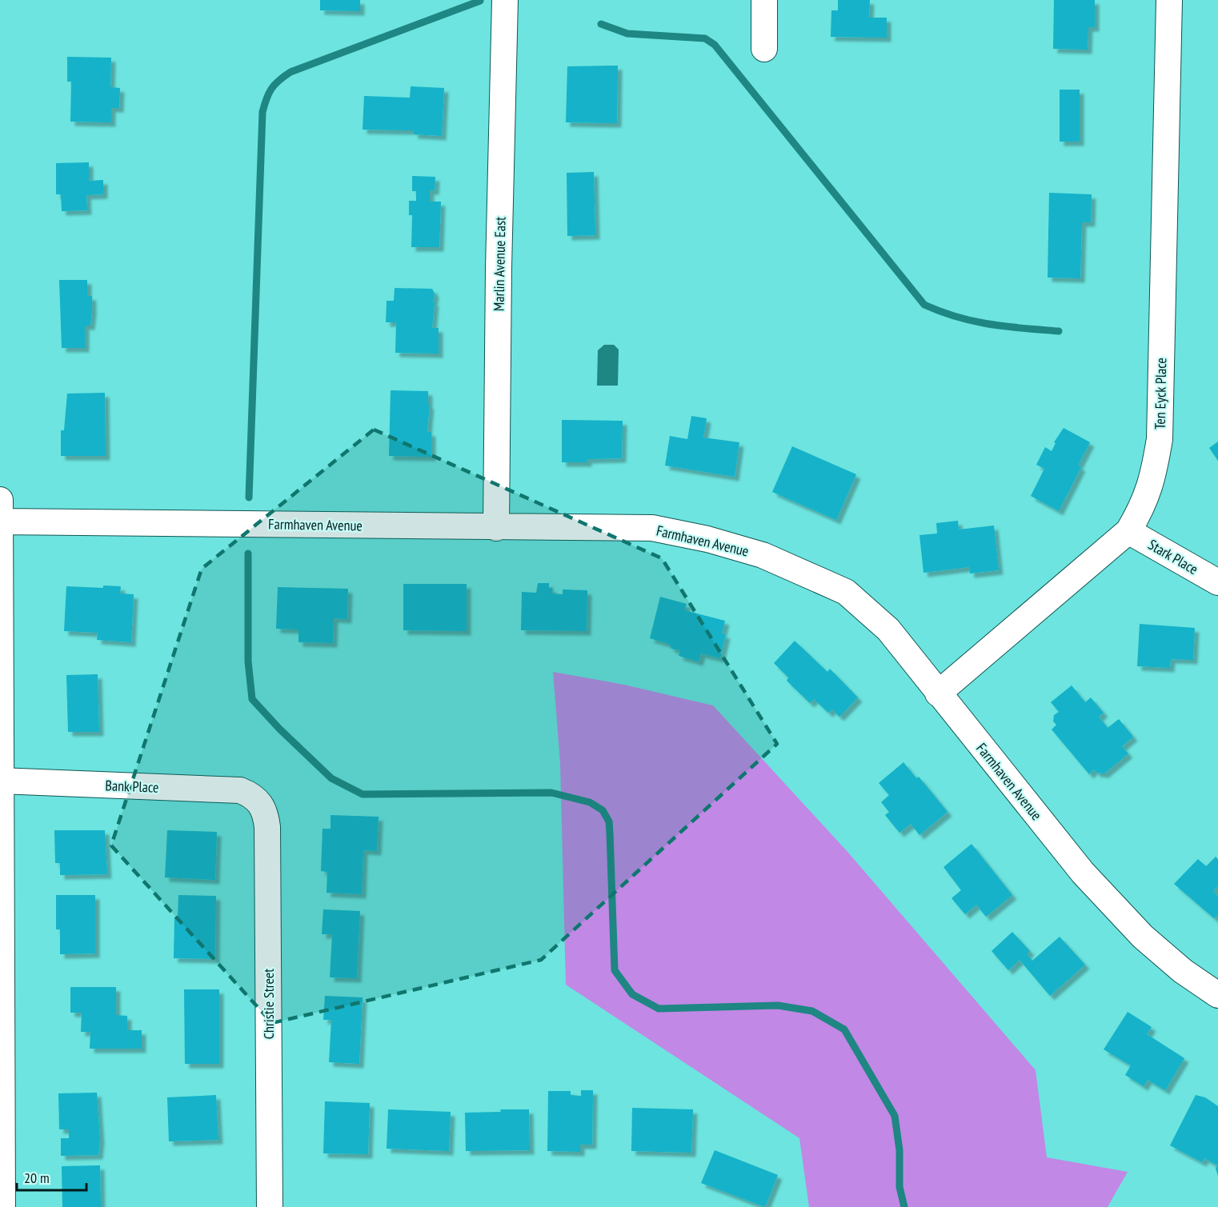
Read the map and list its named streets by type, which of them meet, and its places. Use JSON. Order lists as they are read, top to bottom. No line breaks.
{"streets":{"street":["Marlin Avenue East","Ten Eyck Place","Farmhaven Avenue","Stark Place","Bank Place","Christie Street"]},"crossings":[["Marlin Avenue East","Farmhaven Avenue"],["Ten Eyck Place","Farmhaven Avenue"],["Ten Eyck Place","Stark Place"],["Bank Place","Christie Street"]],"scale_bar":"20 m"}
